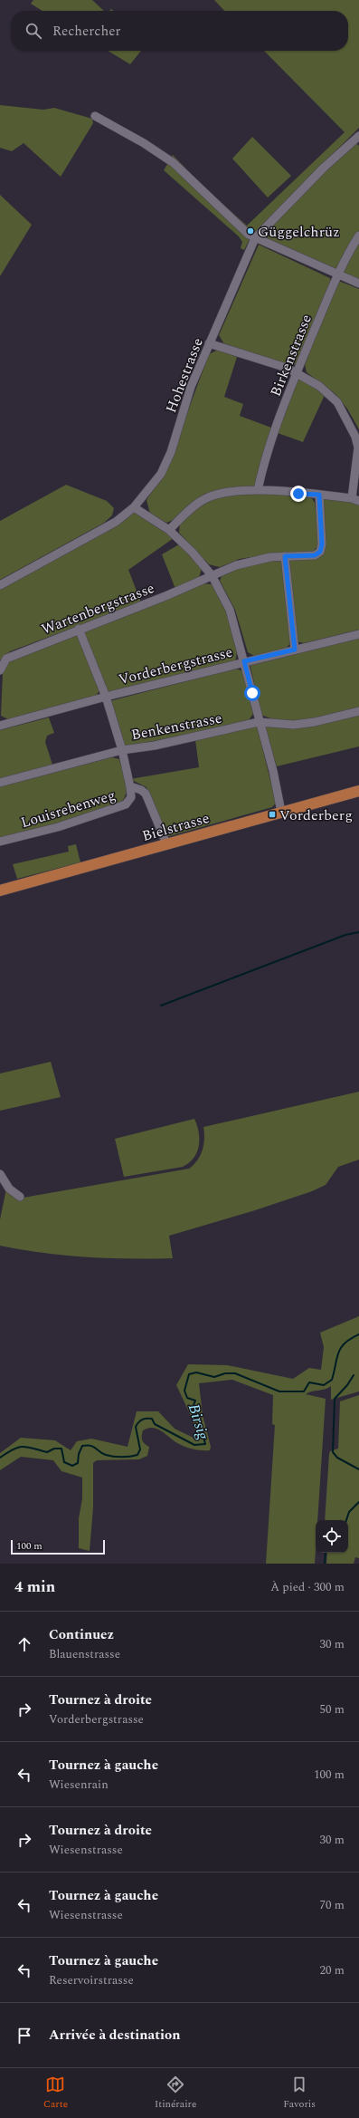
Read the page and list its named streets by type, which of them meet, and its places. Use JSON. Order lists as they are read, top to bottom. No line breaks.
{"streets":{"main road":["Bielstrasse"],"street":["Birkenstrasse","Hohestrasse","Wartenbergstrasse","Vorderbergstrasse","Benkenstrasse","Louisrebenweg"]},"crossings":[["Wartenbergstrasse","Louisrebenweg"],["Vorderbergstrasse","Louisrebenweg"],["Benkenstrasse","Louisrebenweg"],["Louisrebenweg","Bielstrasse"]],"water":["Birsig"],"places":{"other":["Güggelchrüz"],"transit":["Vorderberg"]},"scale_bar":"100 m","page":{"search":"Rechercher","scale":"100 m","heading":["4 min","À pied · 300 m"],"list":[["Continuez","Blauenstrasse","30 m"],["Tournez à droite","Vorderbergstrasse","50 m"],["Tournez à gauche","Wiesenrain","100 m"],["Tournez à droite","Wiesenstrasse","30 m"],["Tournez à gauche","Wiesenstrasse","70 m"],["Tournez à gauche","Reservoirstrasse","20 m"],"Arrivée à destination"],"nav":["Carte","Itinéraire","Favoris"]}}
